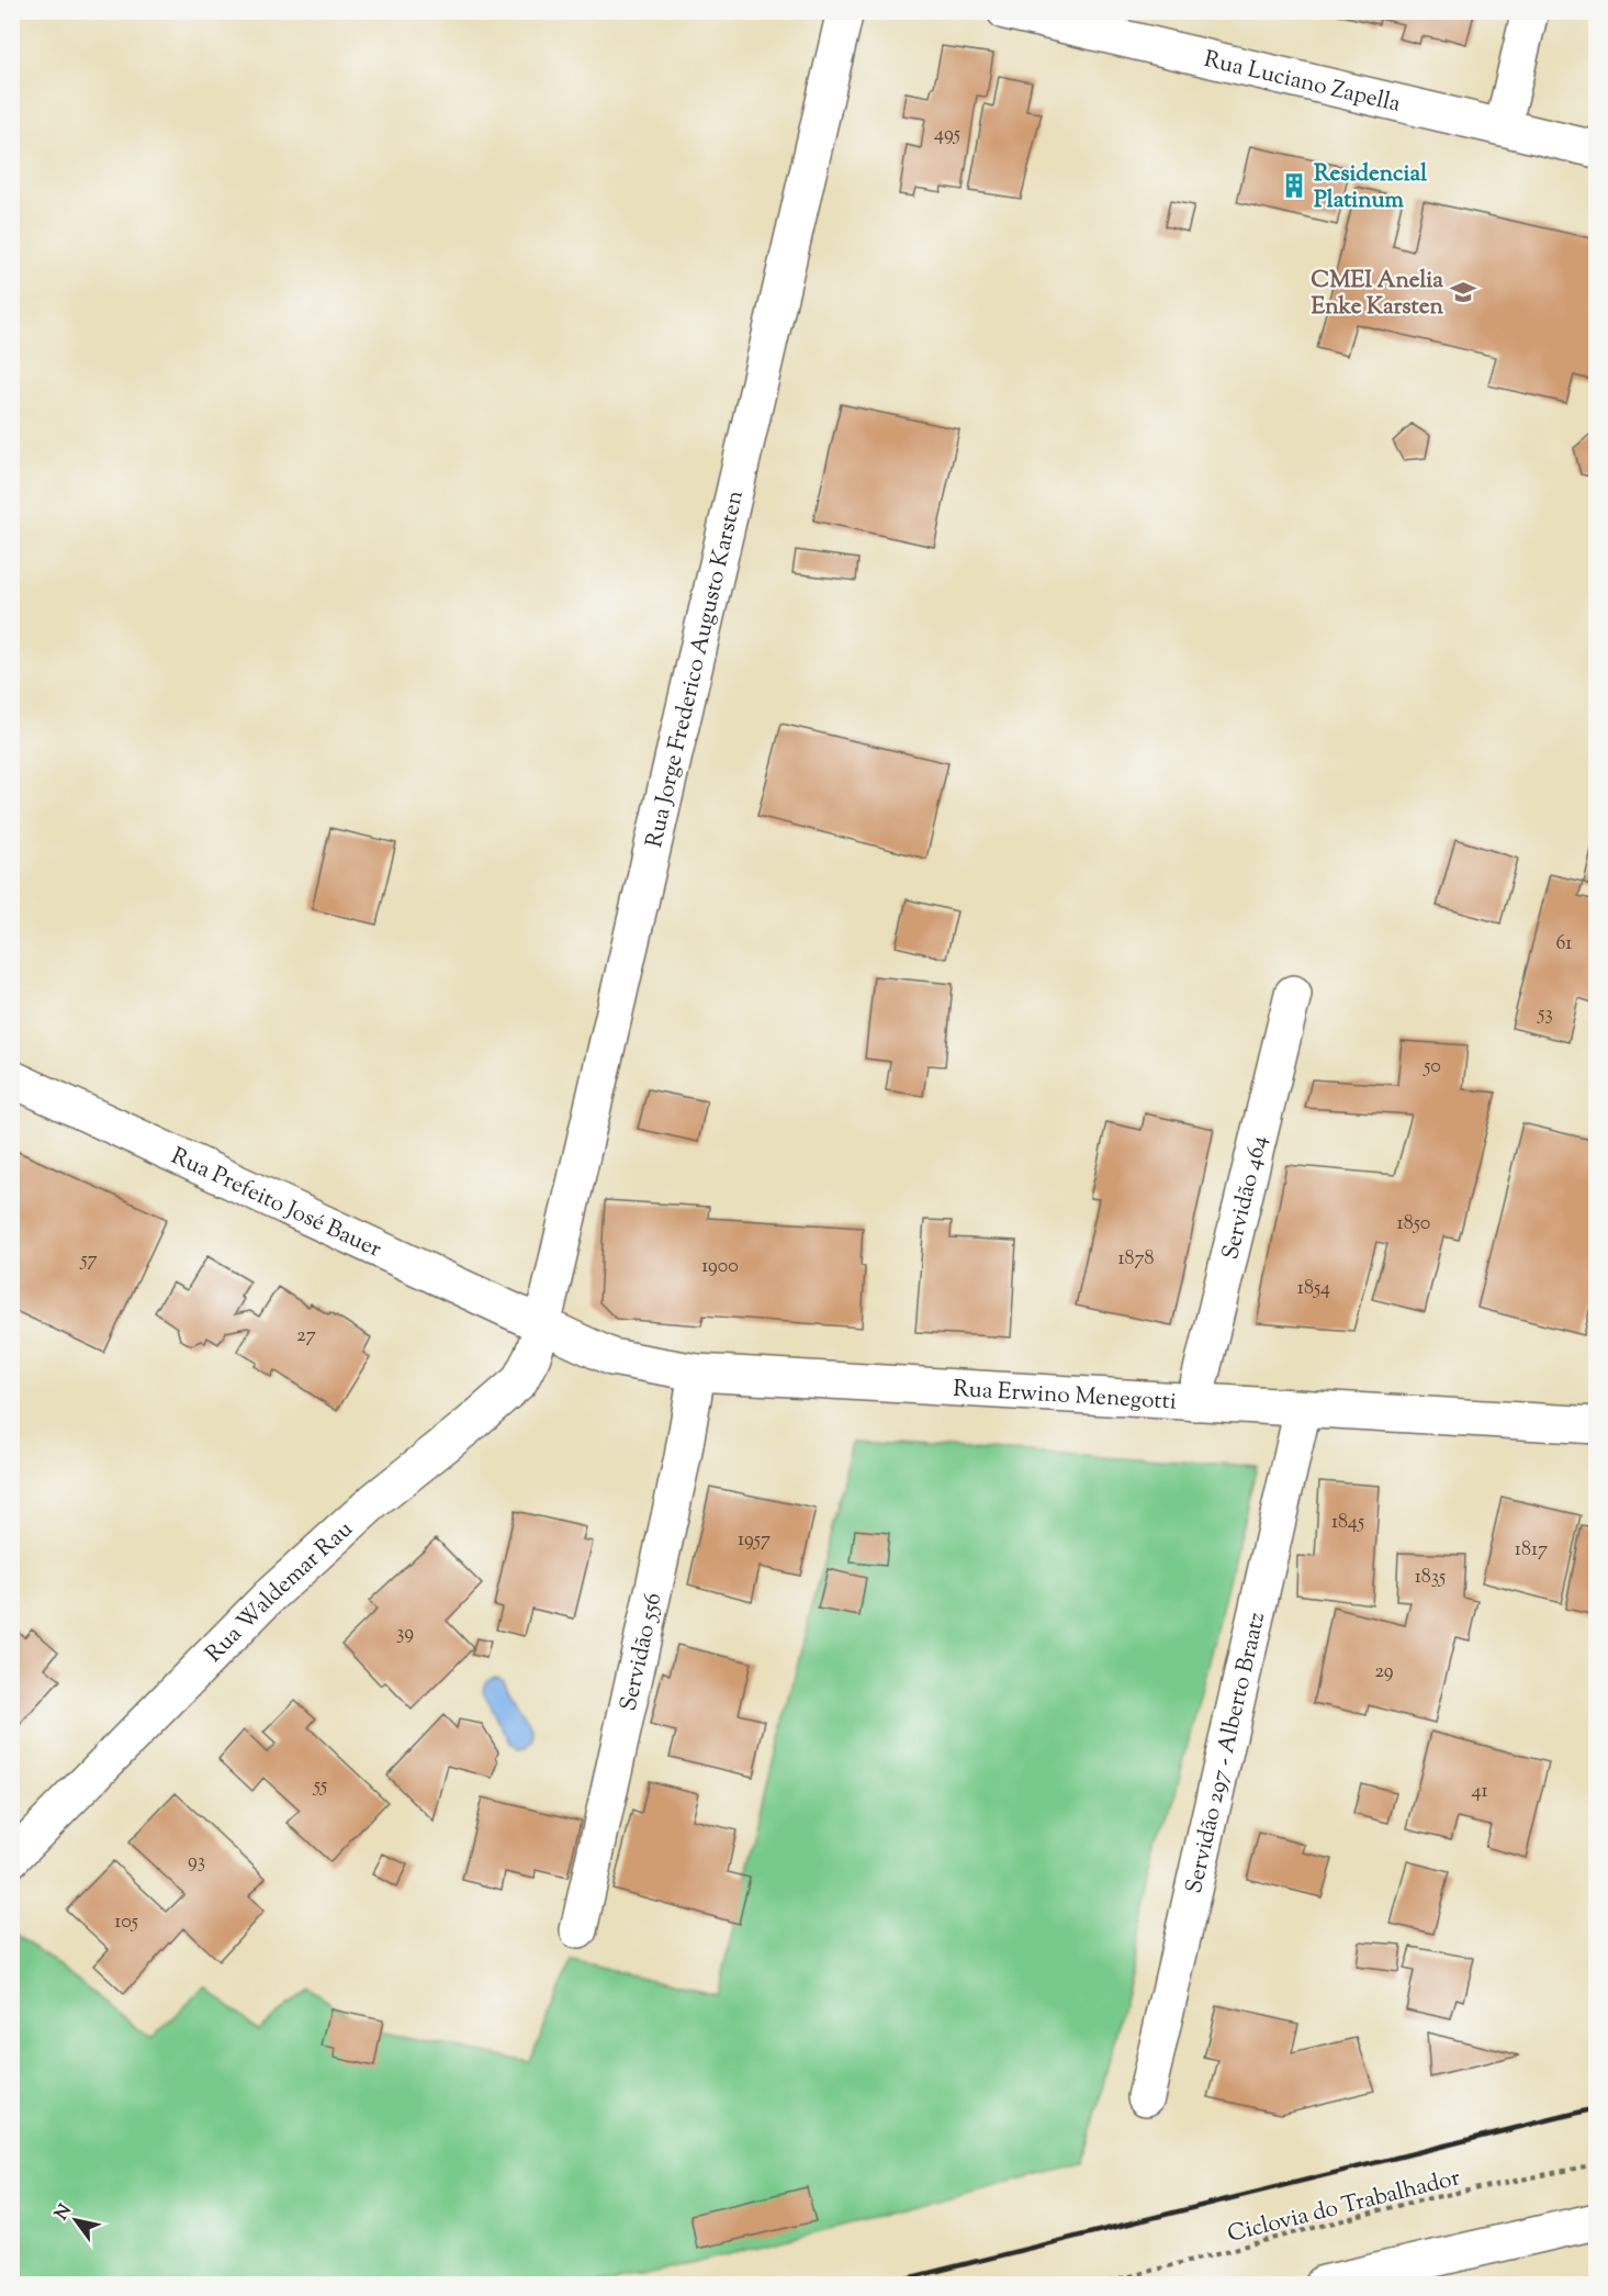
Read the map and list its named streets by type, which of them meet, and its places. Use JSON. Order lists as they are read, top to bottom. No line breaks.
{"streets":{"street":["Rua Luciano Zapella","Rua Jorge Frederico Augusto Karsten","Servidão 464","Rua Prefeito José Bauer","Rua Erwino Menegotti","Rua Waldemar Rau","Servidão 556","Servidão 297 - Alberto Braatz"],"path":["Ciclovia do Trabalhador"]},"crossings":[["Rua Jorge Frederico Augusto Karsten","Rua Prefeito José Bauer"],["Rua Jorge Frederico Augusto Karsten","Rua Erwino Menegotti"],["Rua Jorge Frederico Augusto Karsten","Rua Waldemar Rau"],["Servidão 464","Rua Erwino Menegotti"],["Rua Prefeito José Bauer","Rua Erwino Menegotti"],["Rua Prefeito José Bauer","Rua Waldemar Rau"],["Rua Erwino Menegotti","Rua Waldemar Rau"],["Rua Erwino Menegotti","Servidão 556"],["Rua Erwino Menegotti","Servidão 297 - Alberto Braatz"]],"places":{"building":["Residencial Platinum"],"school or university":["CMEI Anelia Enke Karsten"]},"house_numbers":["495","61","53","50","1850","1878","57","1900","1854","27","1845","1957","1817","1835","39","29","55","41","93","105"],"north":"top left"}
